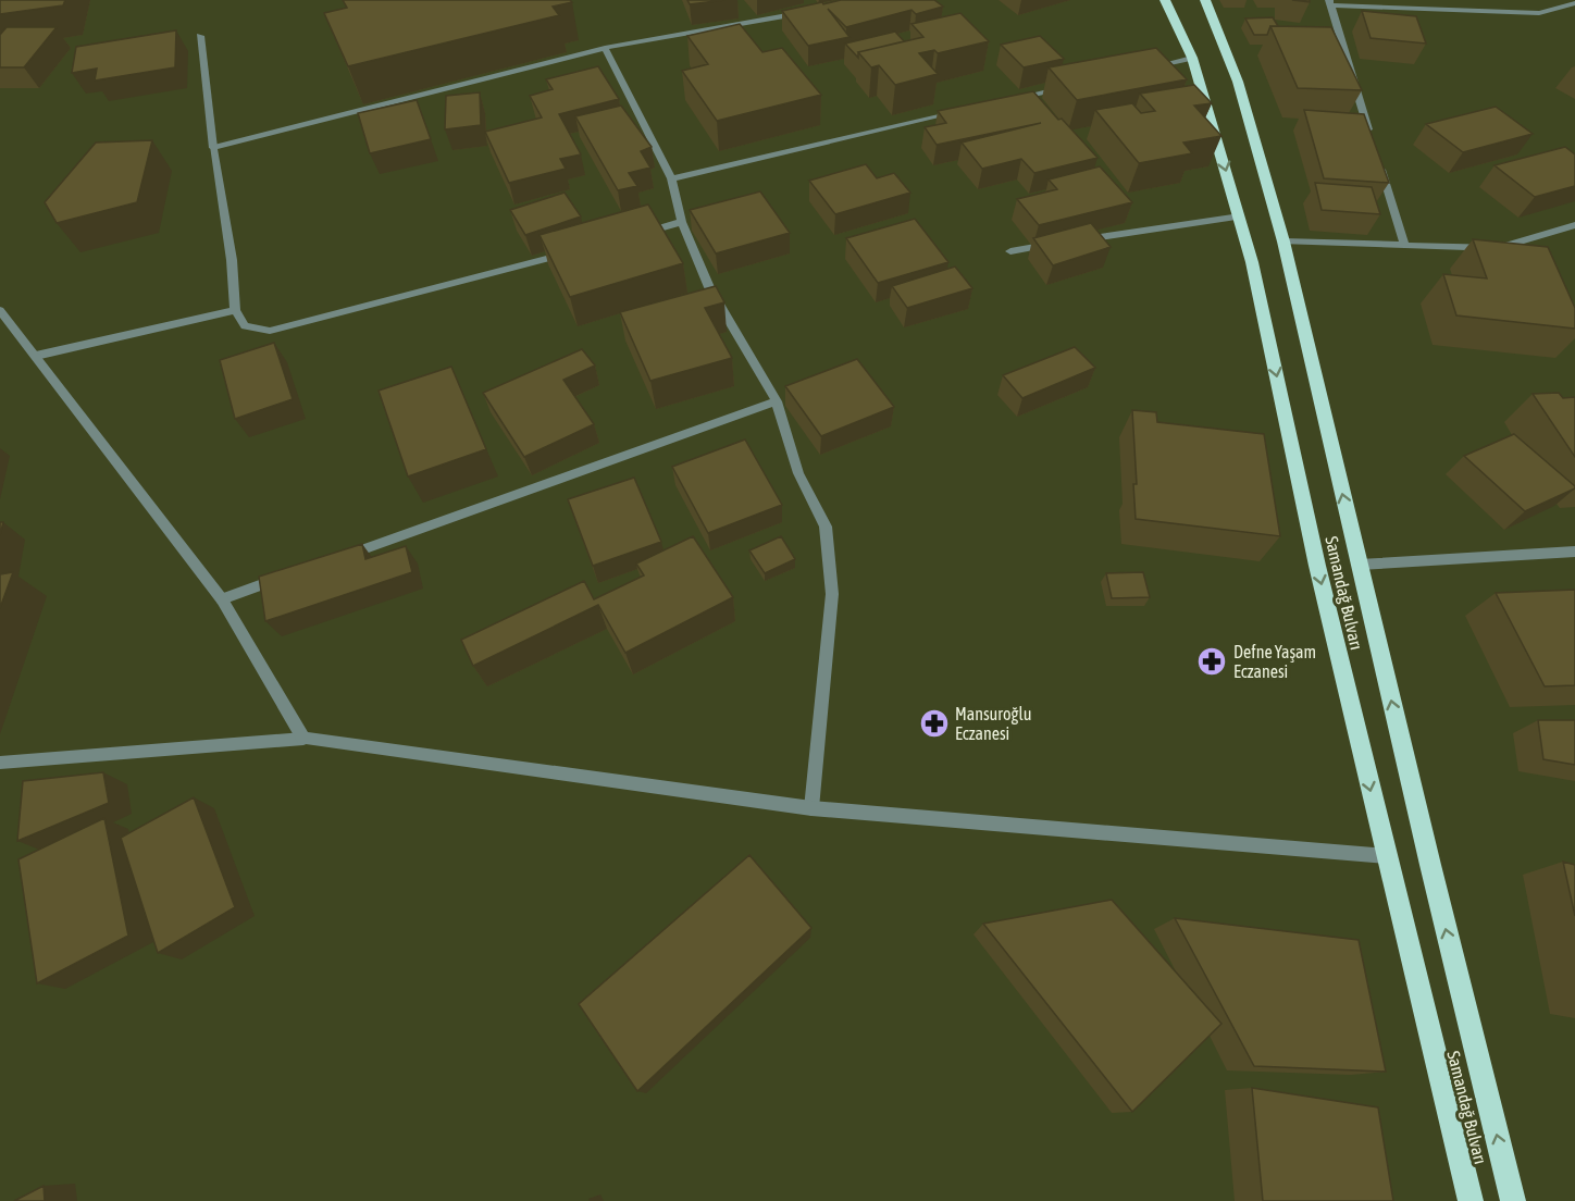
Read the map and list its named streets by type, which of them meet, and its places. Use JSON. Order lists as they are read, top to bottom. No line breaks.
{"streets":{"highway":["Samandağ Bulvarı"]},"places":{"pharmacy":["Defne Yaşam Eczanesi","Mansuroğlu Eczanesi"]}}
